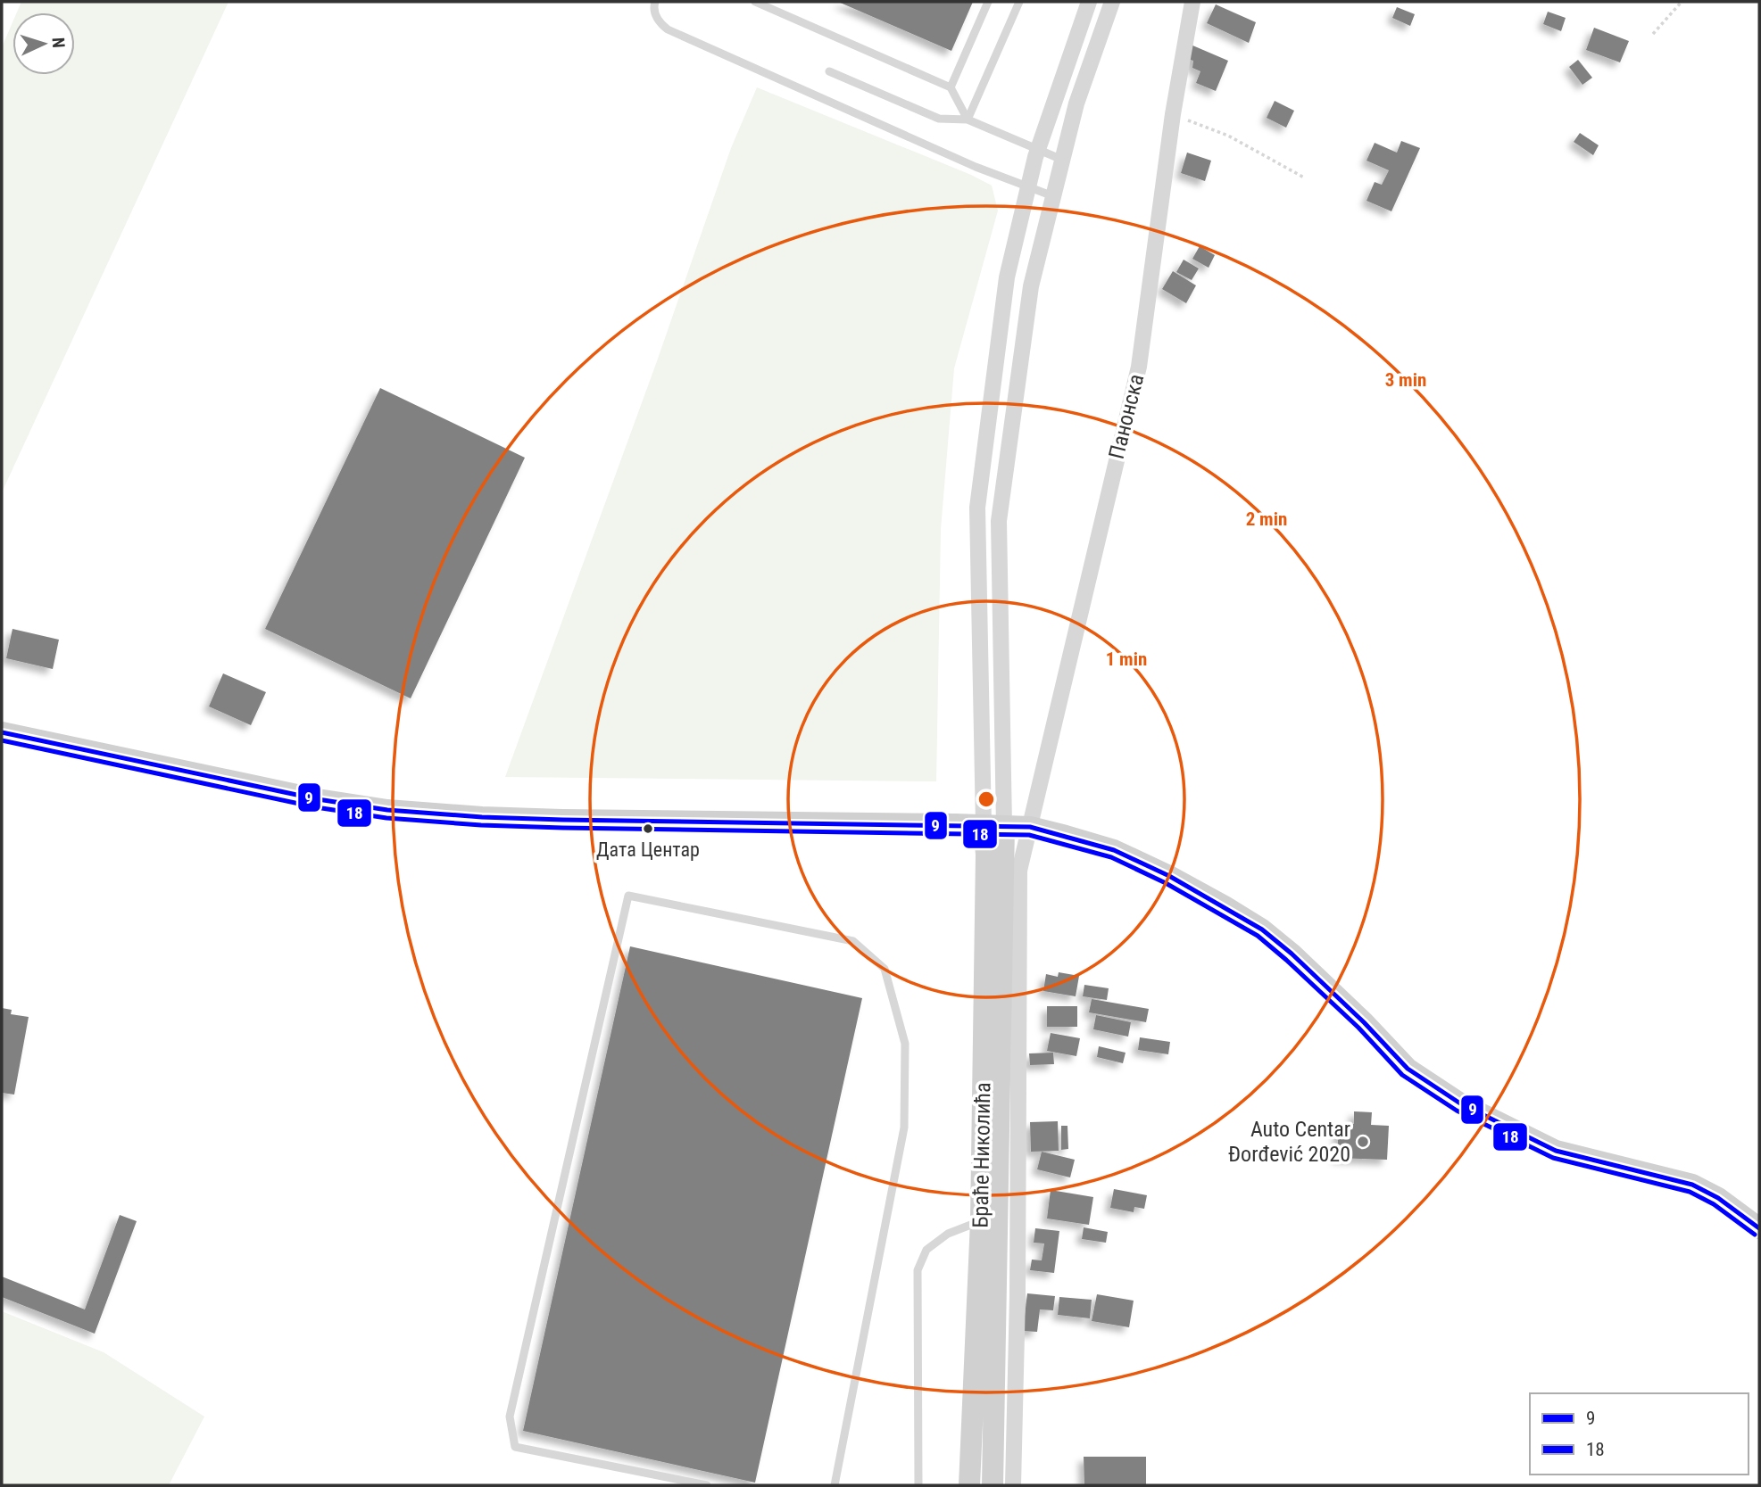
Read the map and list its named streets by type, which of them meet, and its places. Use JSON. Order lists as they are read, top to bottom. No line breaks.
{"streets":{"street":["Панонска","Браће Николића"]},"places":["Дата Центар","Auto Centar Đorđević 2020"],"lines":["transit line 9","transit line 18"],"legend":["9","18"],"north":"right","rings":["3 min","2 min","1 min"]}
